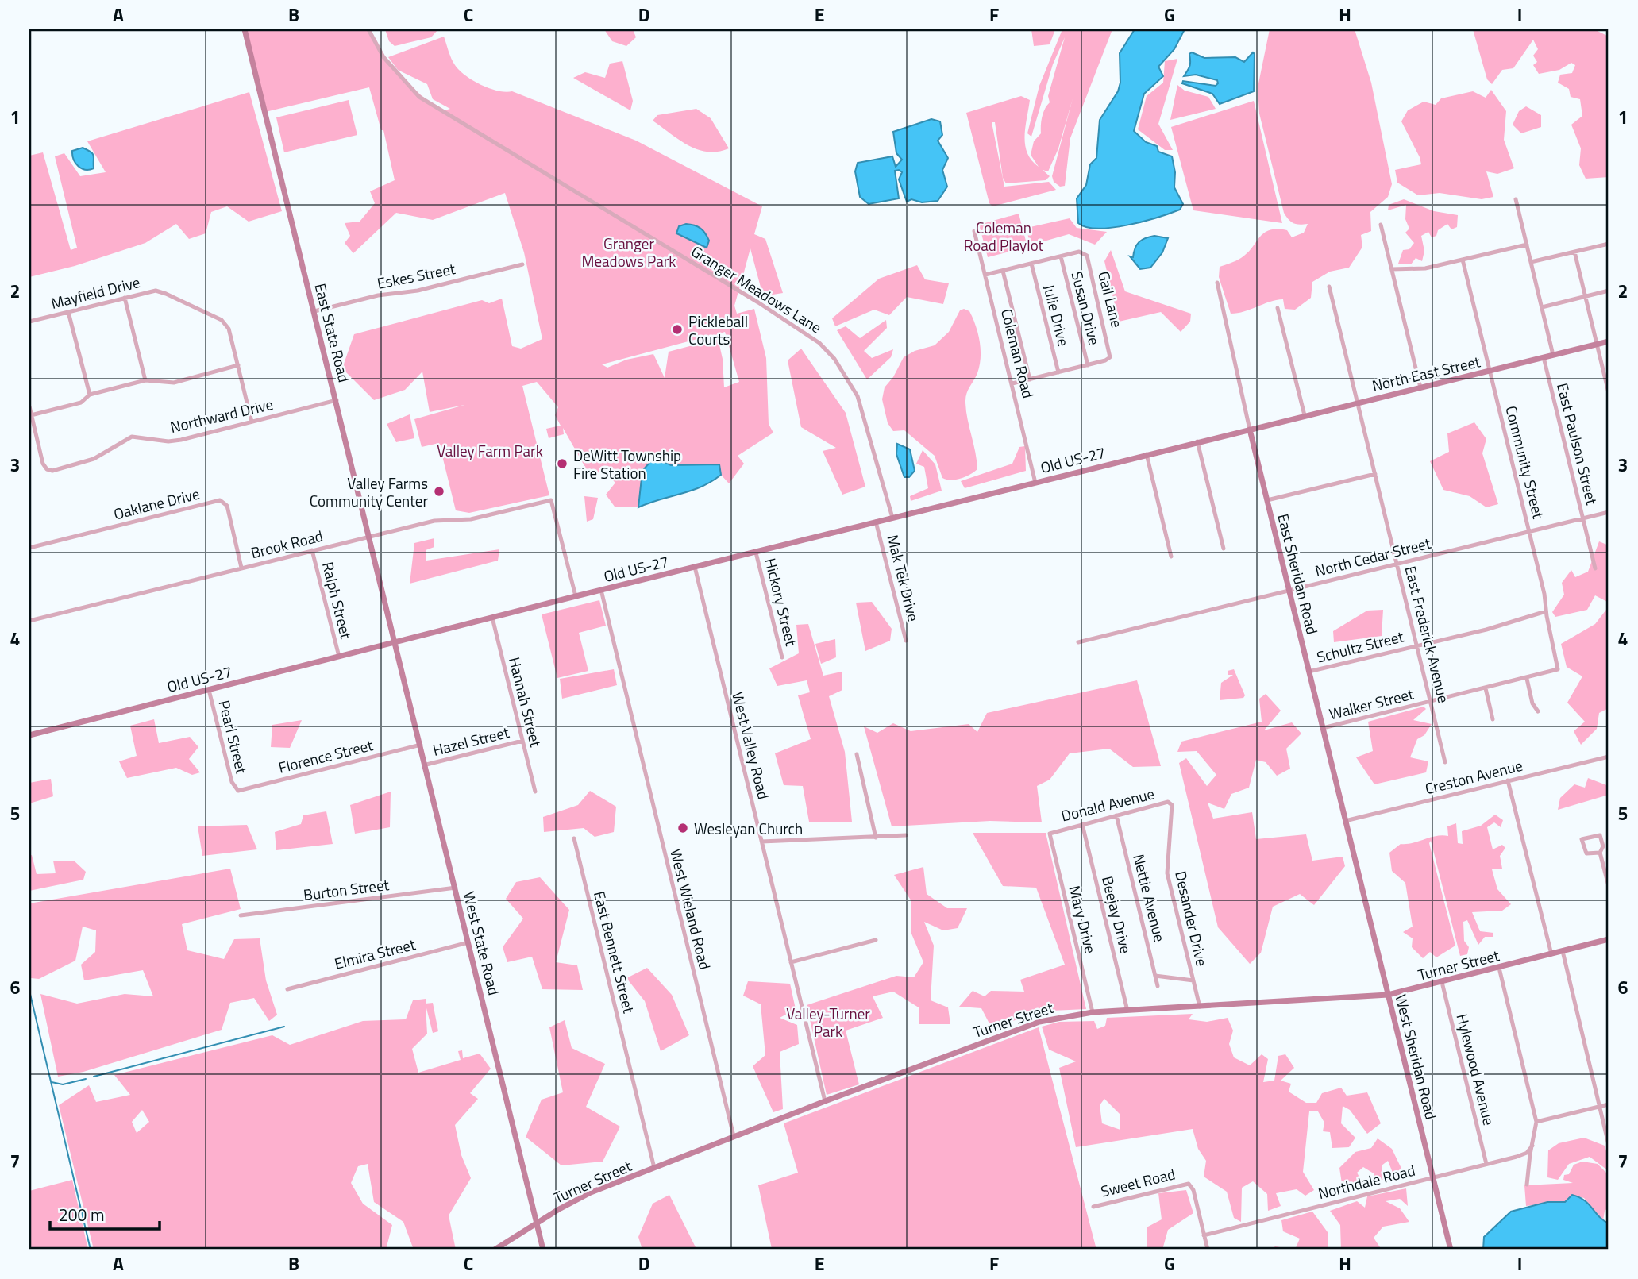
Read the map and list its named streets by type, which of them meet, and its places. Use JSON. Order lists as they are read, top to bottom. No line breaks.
{"streets":{"street":["Eskes Street","Granger Meadows Lane","Mayfield Drive","Gail Lane","Susan Drive","Julie Drive","East State Road","Coleman Road","North East Street","Northward Drive","East Paulson Street","Old US-27","Community Street","Oaklane Drive","Brook Road","North Cedar Street","East Sheridan Road","Mak Tek Drive","Ralph Street","Hickory Street","East Frederick Avenue","Schultz Street","Hannah Street","Walker Street","Pearl Street","Hazel Street","West Valley Road","Florence Street","Creston Avenue","Donald Avenue","Burton Street","Nettie Avenue","West Wieland Road","Beejay Drive","Desander Drive","Mary Drive","West State Road","East Bennett Street","Elmira Street","Turner Street","West Sheridan Road","Hylewood Avenue","Northdale Road","Sweet Road"]},"crossings":[["Eskes Street","East State Road"],["Granger Meadows Lane","Old US-27"],["Mayfield Drive","Northward Drive"],["Gail Lane","Susan Drive"],["East State Road","Northward Drive"],["East State Road","Old US-27"],["East State Road","Brook Road"],["East State Road","West State Road"],["Coleman Road","Old US-27"],["North East Street","East Paulson Street"],["North East Street","Old US-27"],["North East Street","Community Street"],["North East Street","East Sheridan Road"],["North East Street","East Frederick Avenue"],["East Paulson Street","North Cedar Street"],["Old US-27","Brook Road"],["Old US-27","East Sheridan Road"],["Old US-27","Mak Tek Drive"],["Old US-27","Ralph Street"],["Old US-27","Hickory Street"],["Old US-27","Hannah Street"],["Old US-27","Pearl Street"],["Old US-27","West Valley Road"],["Old US-27","West Wieland Road"],["Old US-27","West State Road"],["Community Street","North Cedar Street"],["Community Street","Schultz Street"],["Community Street","Walker Street"],["Oaklane Drive","Brook Road"],["Brook Road","Ralph Street"],["North Cedar Street","East Sheridan Road"],["North Cedar Street","East Frederick Avenue"],["East Sheridan Road","Schultz Street"],["East Sheridan Road","Walker Street"],["East Sheridan Road","Creston Avenue"],["East Sheridan Road","West Sheridan Road"],["East Frederick Avenue","Schultz Street"],["East Frederick Avenue","Walker Street"],["Hannah Street","Hazel Street"],["Pearl Street","Florence Street"],["Hazel Street","West State Road"],["West Valley Road","Turner Street"],["Florence Street","West State Road"],["Donald Avenue","Nettie Avenue"],["Donald Avenue","Beejay Drive"],["Donald Avenue","Desander Drive"],["Donald Avenue","Mary Drive"],["Burton Street","West State Road"],["West Wieland Road","Turner Street"],["Beejay Drive","Turner Street"],["Desander Drive","Turner Street"],["Mary Drive","Turner Street"],["West State Road","Elmira Street"],["West State Road","Turner Street"],["East Bennett Street","Turner Street"],["Turner Street","West Sheridan Road"],["Turner Street","Hylewood Avenue"],["West Sheridan Road","Northdale Road"],["Hylewood Avenue","Northdale Road"],["Northdale Road","Sweet Road"]],"parks":["Coleman Road Playlot","Granger Meadows Park","Valley Farm Park","Valley-Turner Park"],"places":["Pickleball Courts","DeWitt Township Fire Station","Valley Farms Community Center","Wesleyan Church"],"scale_bar":"200 m","grid":{"columns":["A","B","C","D","E","F","G","H","I"],"rows":["1","2","3","4","5","6","7"]}}
